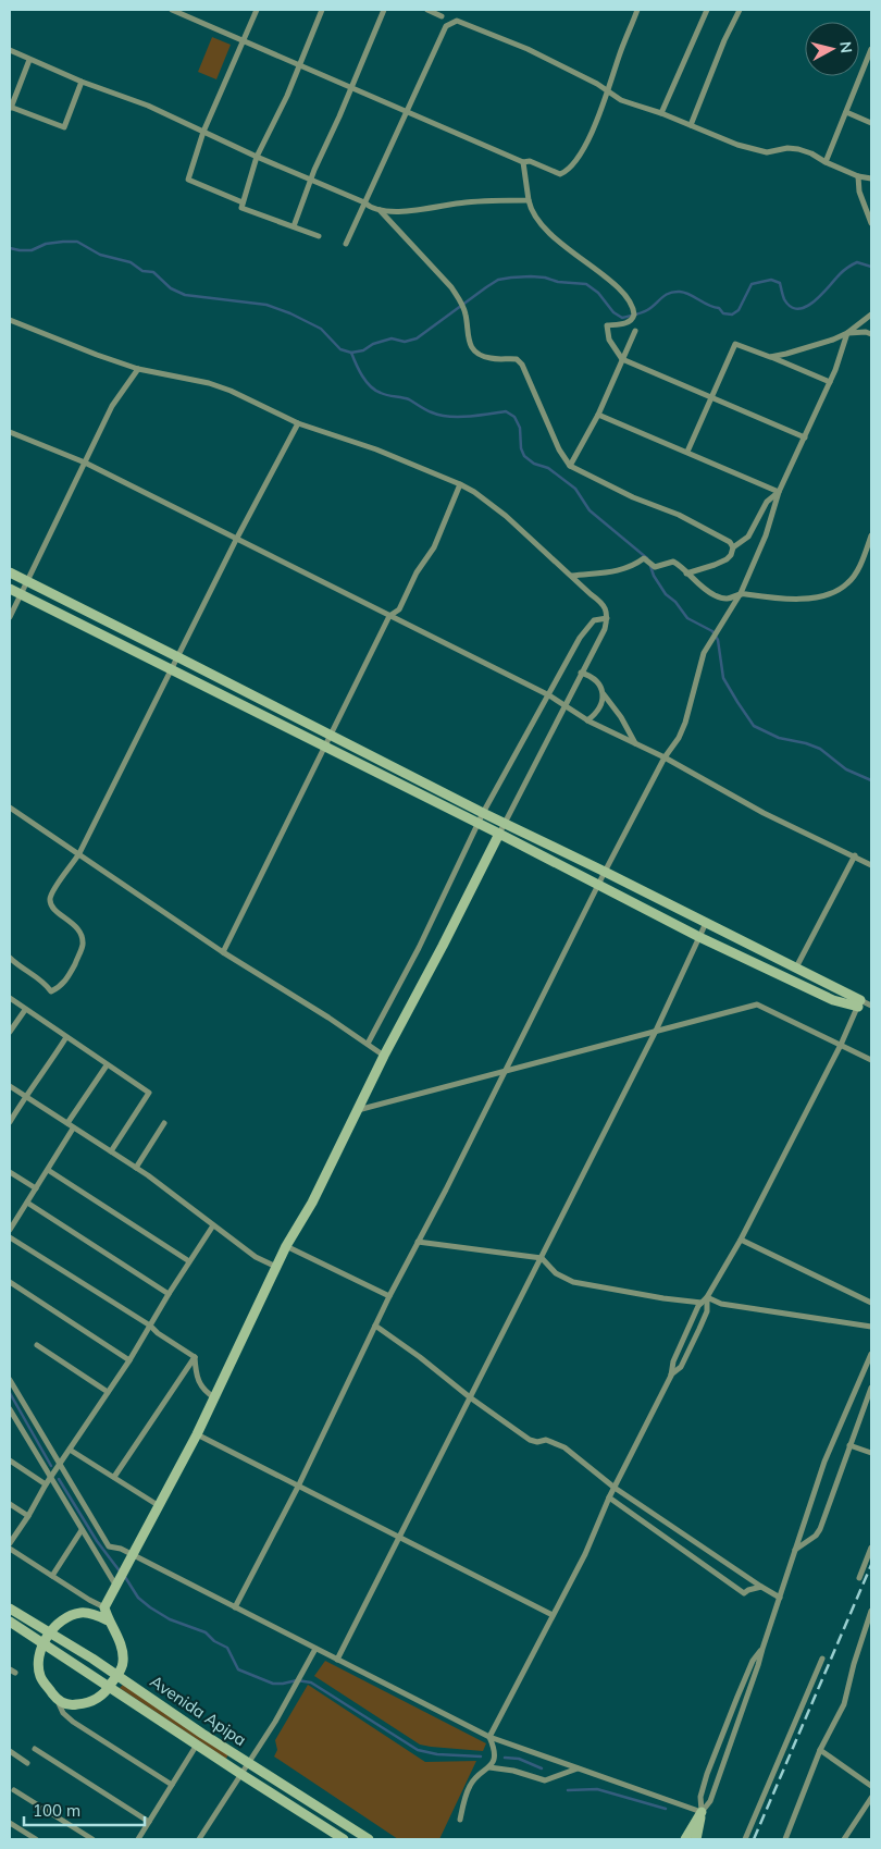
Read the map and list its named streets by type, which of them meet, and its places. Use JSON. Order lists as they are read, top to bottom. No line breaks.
{"streets":{"street":["Avenida Apipa"]},"scale_bar":"100 m","north":"right"}
